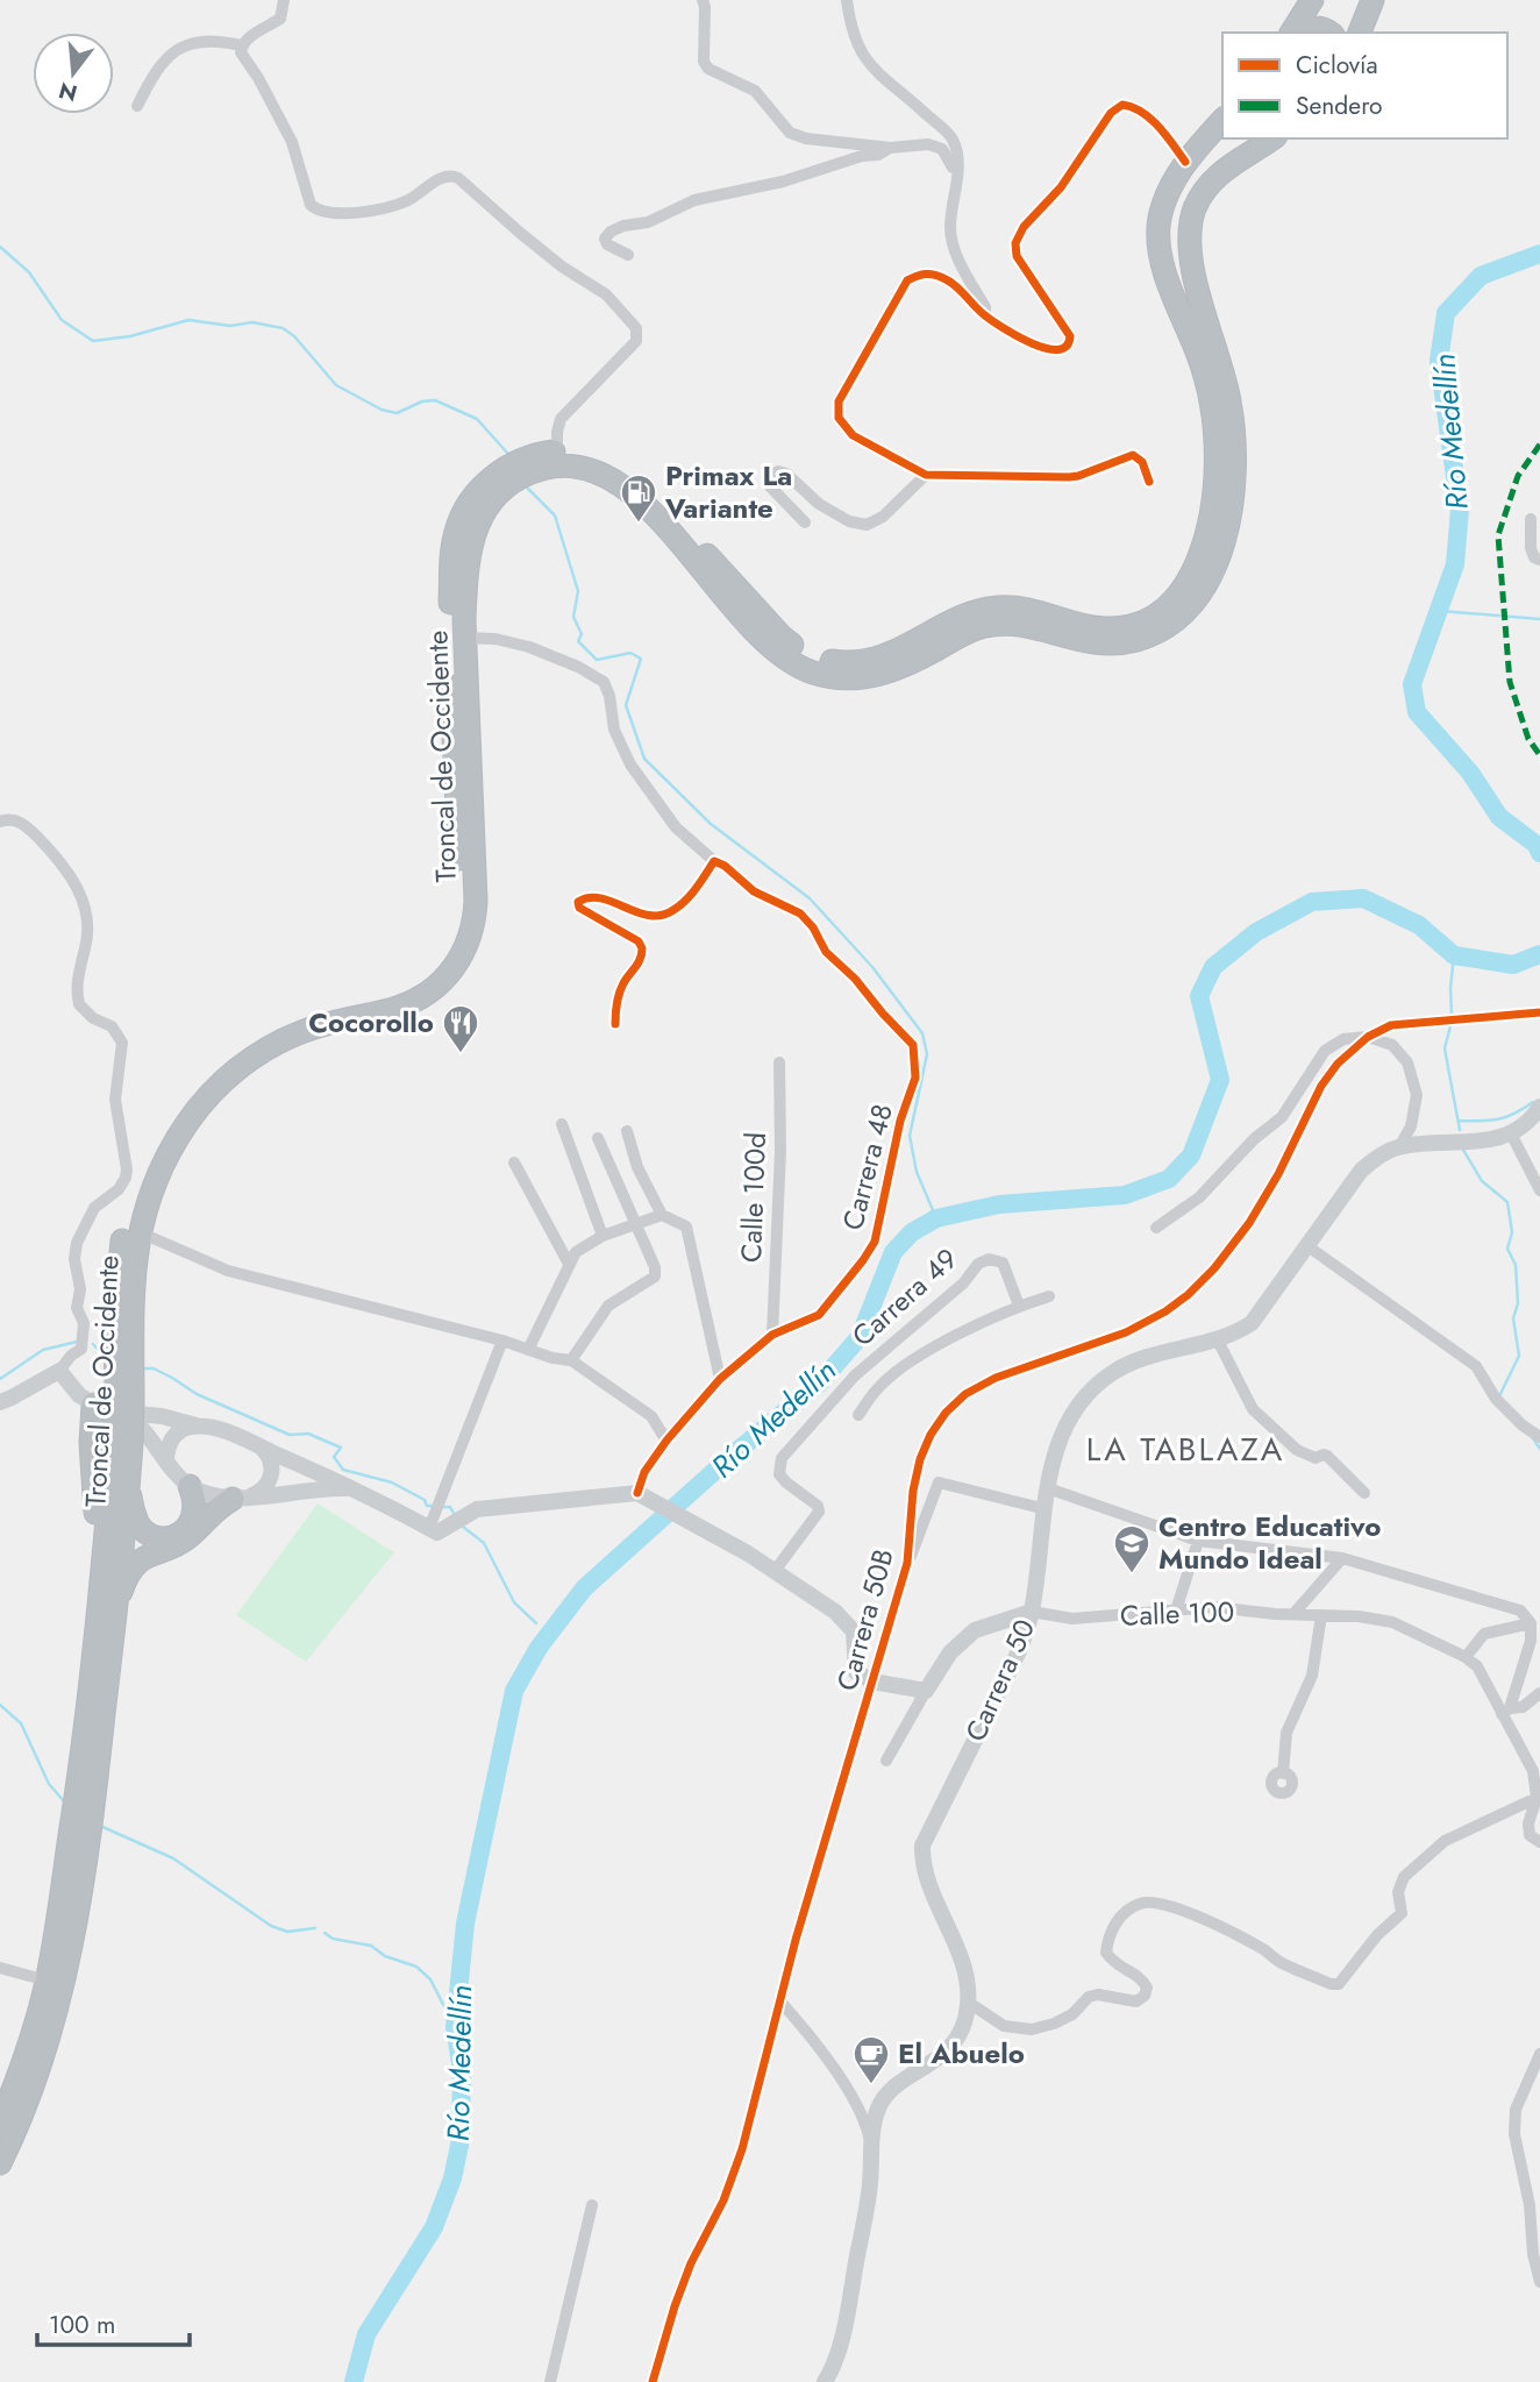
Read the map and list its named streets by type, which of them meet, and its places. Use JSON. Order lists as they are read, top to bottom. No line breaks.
{"streets":{"highway":["Troncal de Occidente"],"main road":["Calle 100","Carrera 50"],"street":["Carrera 48","Calle 100d","Carrera 49","Carrera 50B"]},"crossings":[["Carrera 48","Calle 100d"],["Calle 100","Carrera 50"]],"districts":["LA TABLAZA"],"water":["Río Medellín"],"places":{"fuel station":["Primax La Variante"],"restaurant":["Cocorollo"],"school or university":["Centro Educativo Mundo Ideal"],"cafe":["El Abuelo"]},"legend":["Ciclovía","Sendero"],"scale_bar":"100 m","north":"bottom"}
